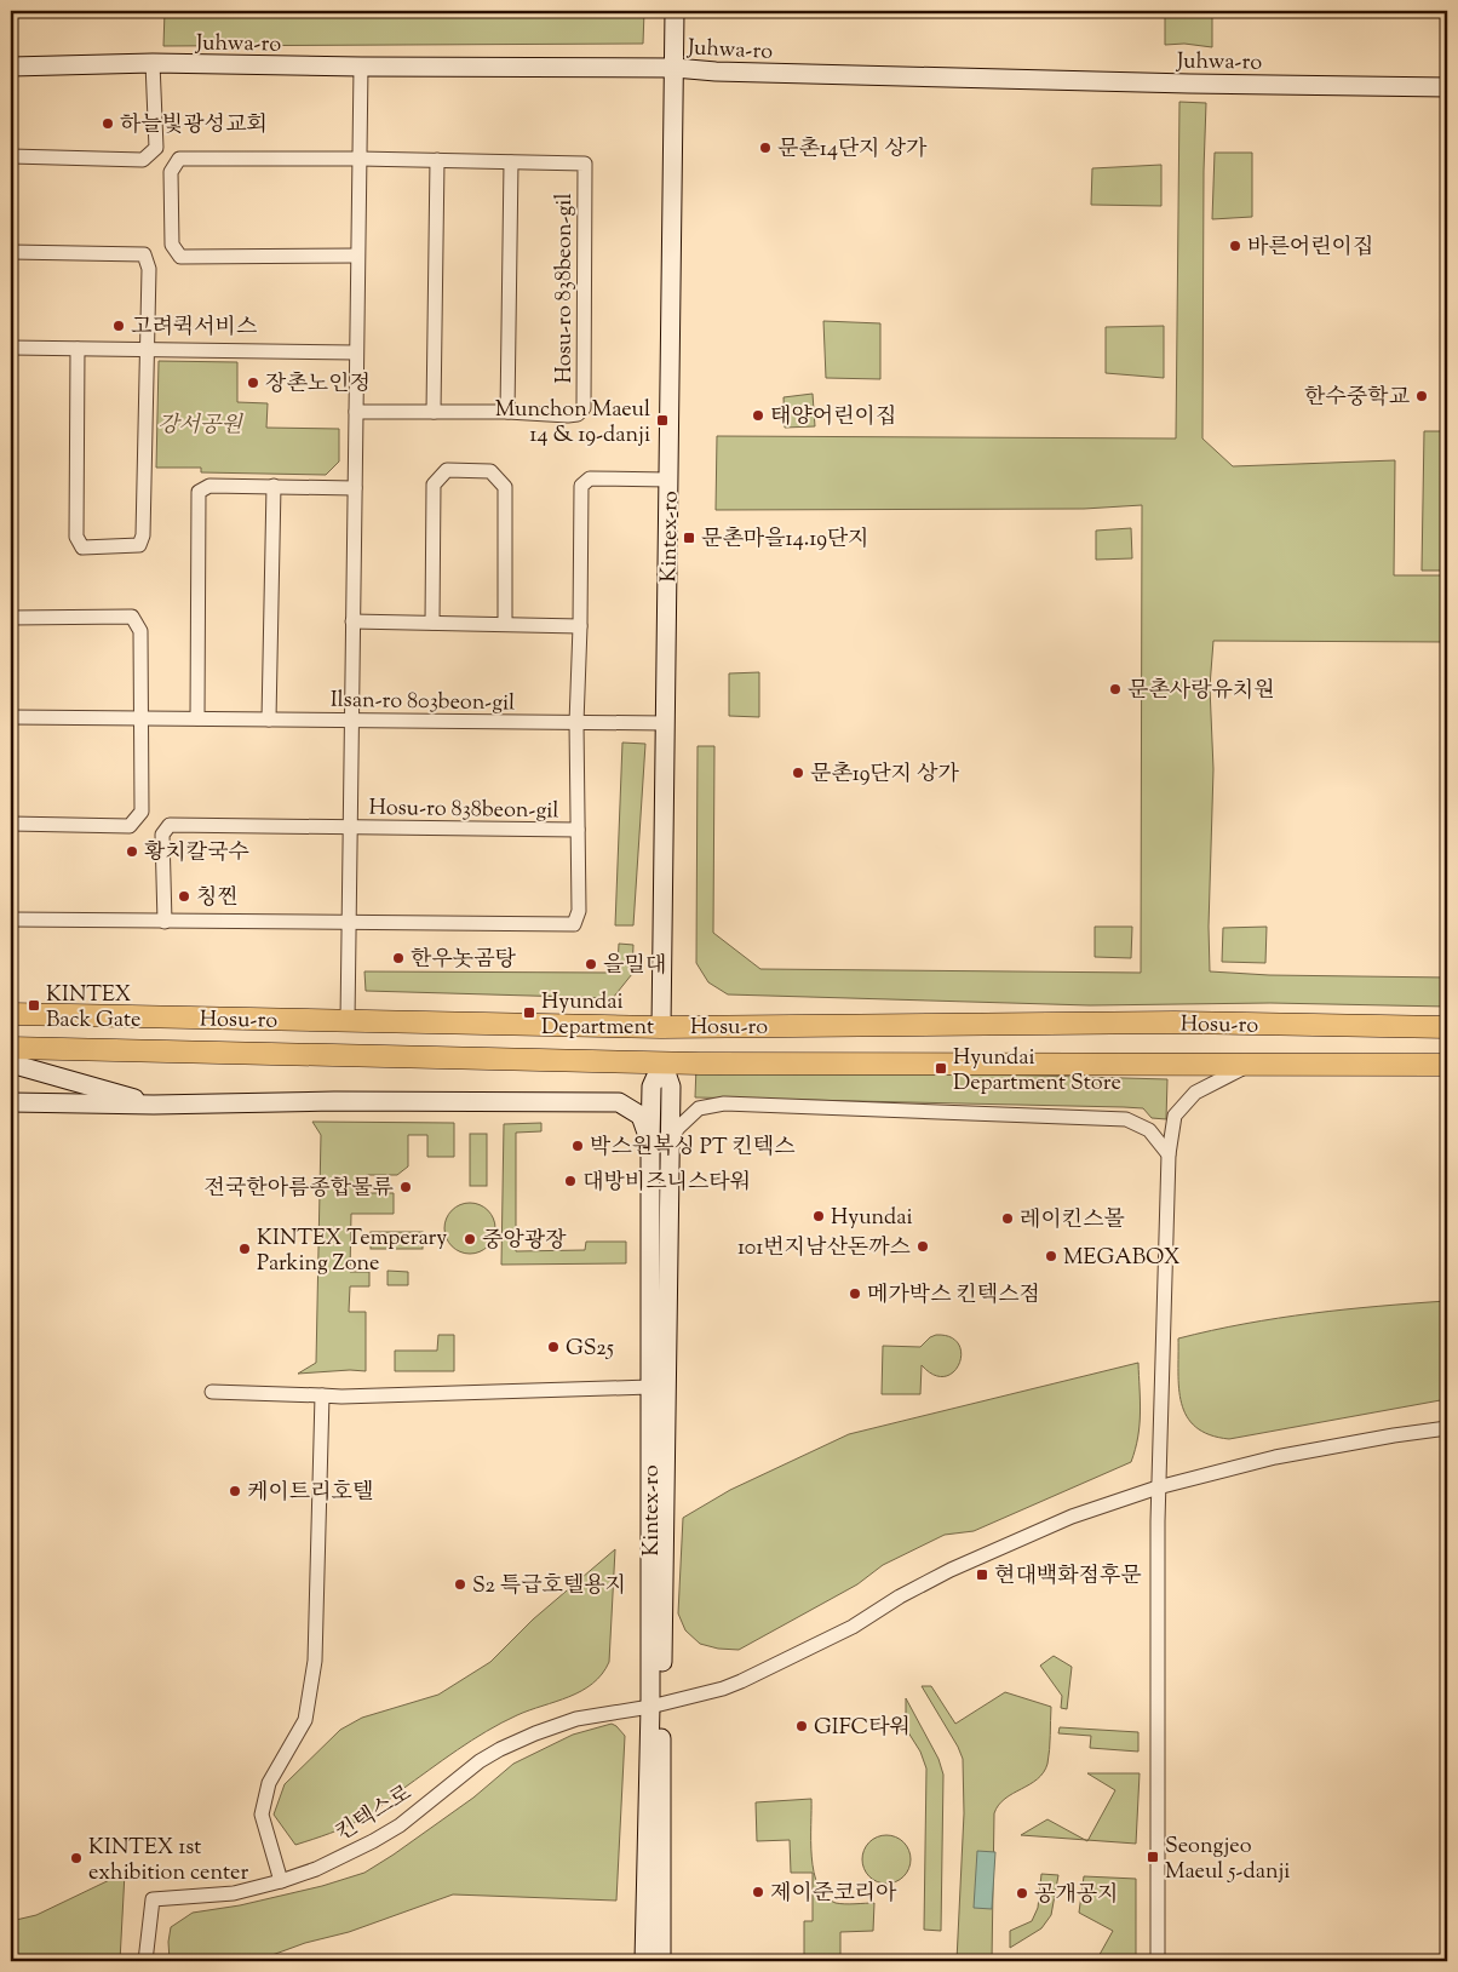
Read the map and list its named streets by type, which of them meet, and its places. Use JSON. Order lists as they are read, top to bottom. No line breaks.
{"streets":{"main road":["Juhwa-ro","Kintex-ro","Hosu-ro"],"street":["Hosu-ro 838beon-gil","Ilsan-ro 803beon-gil","킨텍스로"]},"crossings":[["Juhwa-ro","Hosu-ro 838beon-gil"],["Juhwa-ro","Kintex-ro"],["Hosu-ro 838beon-gil","Ilsan-ro 803beon-gil"],["Hosu-ro 838beon-gil","Hosu-ro"],["Kintex-ro","Ilsan-ro 803beon-gil"],["Kintex-ro","Hosu-ro"],["Kintex-ro","킨텍스로"]],"parks":["강서공원"],"places":{"other":["하늘빛광성교회","문촌14단지 상가","바른어린이집","고려퀵서비스","장촌노인정","한수중학교","태양어린이집","문촌사랑유치원","문촌19단지 상가","황치칼국수","칭찐","한우놋곰탕","을밀대","박스원복싱 PT 킨텍스","대방비즈니스타워","전국한아름종합물류","Hyundai","레이킨스몰","중앙광장","101번지남산돈까스","KINTEX Temperary Parking Zone","MEGABOX","메가박스 킨텍스점","GS25","케이트리호텔","S2 특급호텔용지","GIFC타워","KINTEX 1st exhibition center","제이준코리아","공개공지"],"transit":["Munchon Maeul 14 & 19-danji","문촌마을14.19단지","KINTEX Back Gate","Hyundai Department","Hyundai Department Store","현대백화점후문","Seongjeo Maeul 5-danji"]}}
